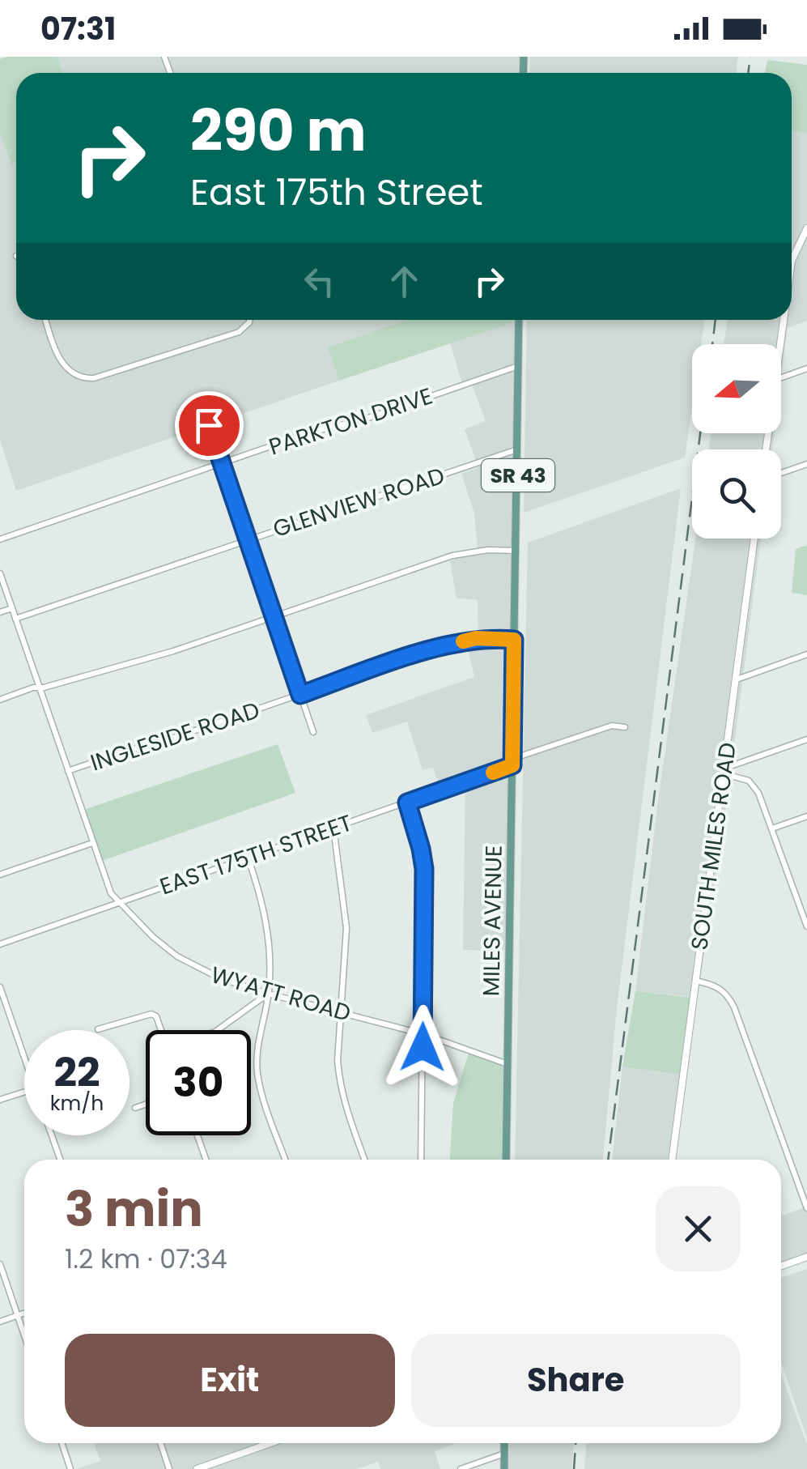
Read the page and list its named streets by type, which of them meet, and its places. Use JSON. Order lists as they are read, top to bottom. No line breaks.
{"streets":{"main road":["SR 43","MILES AVENUE"],"street":["PARKTON DRIVE","GLENVIEW ROAD","INGLESIDE ROAD","SOUTH MILES ROAD","EAST 175TH STREET","WYATT ROAD"]},"crossings":[["PARKTON DRIVE","SR 43"],["SR 43","GLENVIEW ROAD"],["SR 43","INGLESIDE ROAD"],["SR 43","MILES AVENUE"],["GLENVIEW ROAD","WYATT ROAD"],["INGLESIDE ROAD","MILES AVENUE"],["INGLESIDE ROAD","WYATT ROAD"],["EAST 175TH STREET","MILES AVENUE"],["EAST 175TH STREET","WYATT ROAD"],["MILES AVENUE","WYATT ROAD"]],"north":"left","page":{"status":"07:31","turn":["290 m","East 175th Street"],"speed":"22 km/h","limit":"30","heading":["3 min","1.2 km · 07:34"],"buttons":["Exit","Share"]}}
